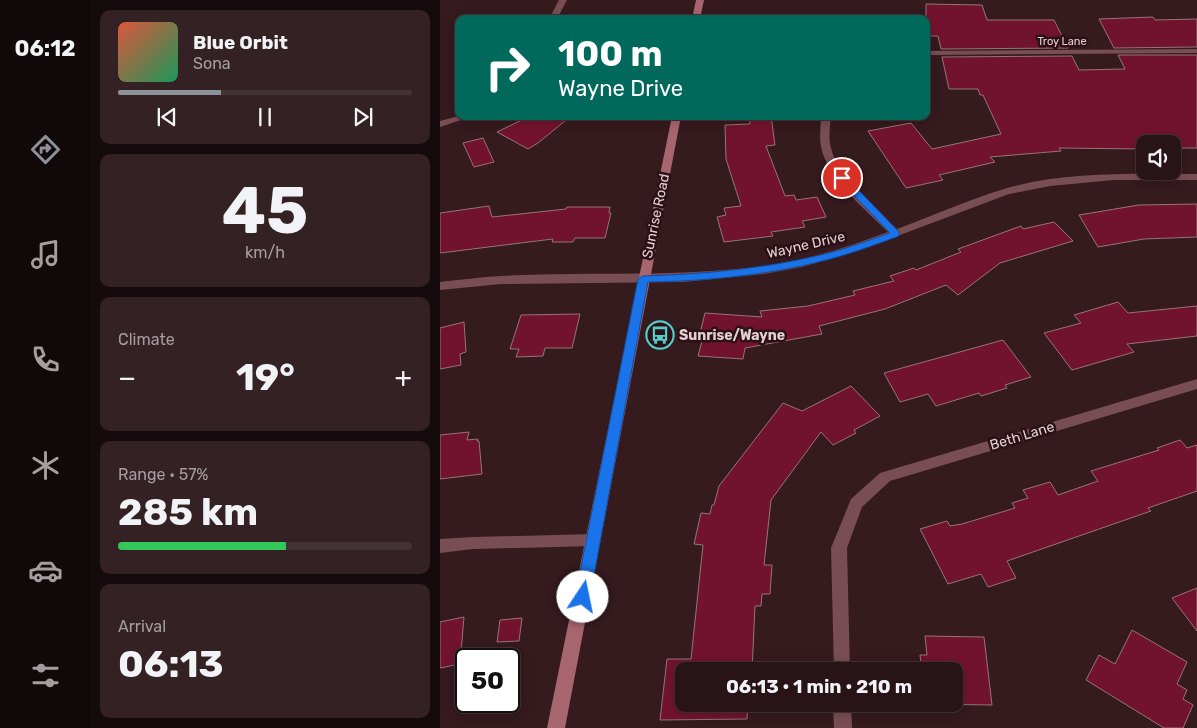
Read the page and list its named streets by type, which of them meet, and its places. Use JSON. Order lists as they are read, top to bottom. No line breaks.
{"streets":{"main road":["Sunrise Road"],"street":["Troy Lane","Wayne Drive","Beth Lane"]},"crossings":[["Sunrise Road","Wayne Drive"]],"places":{"bus stop":["Sunrise/Wayne"]},"page":{"tabs":"06:12","turn":["100 m","Wayne Drive"],"song":["Blue Orbit","Sona"],"tile":[["45","km/h"],"Climate",["Range · 57%","285 km"],["Arrival","06:13"]],"heat":["−","19°","+"],"limit":"50","trip":"06:13 · 1 min · 210 m"}}
